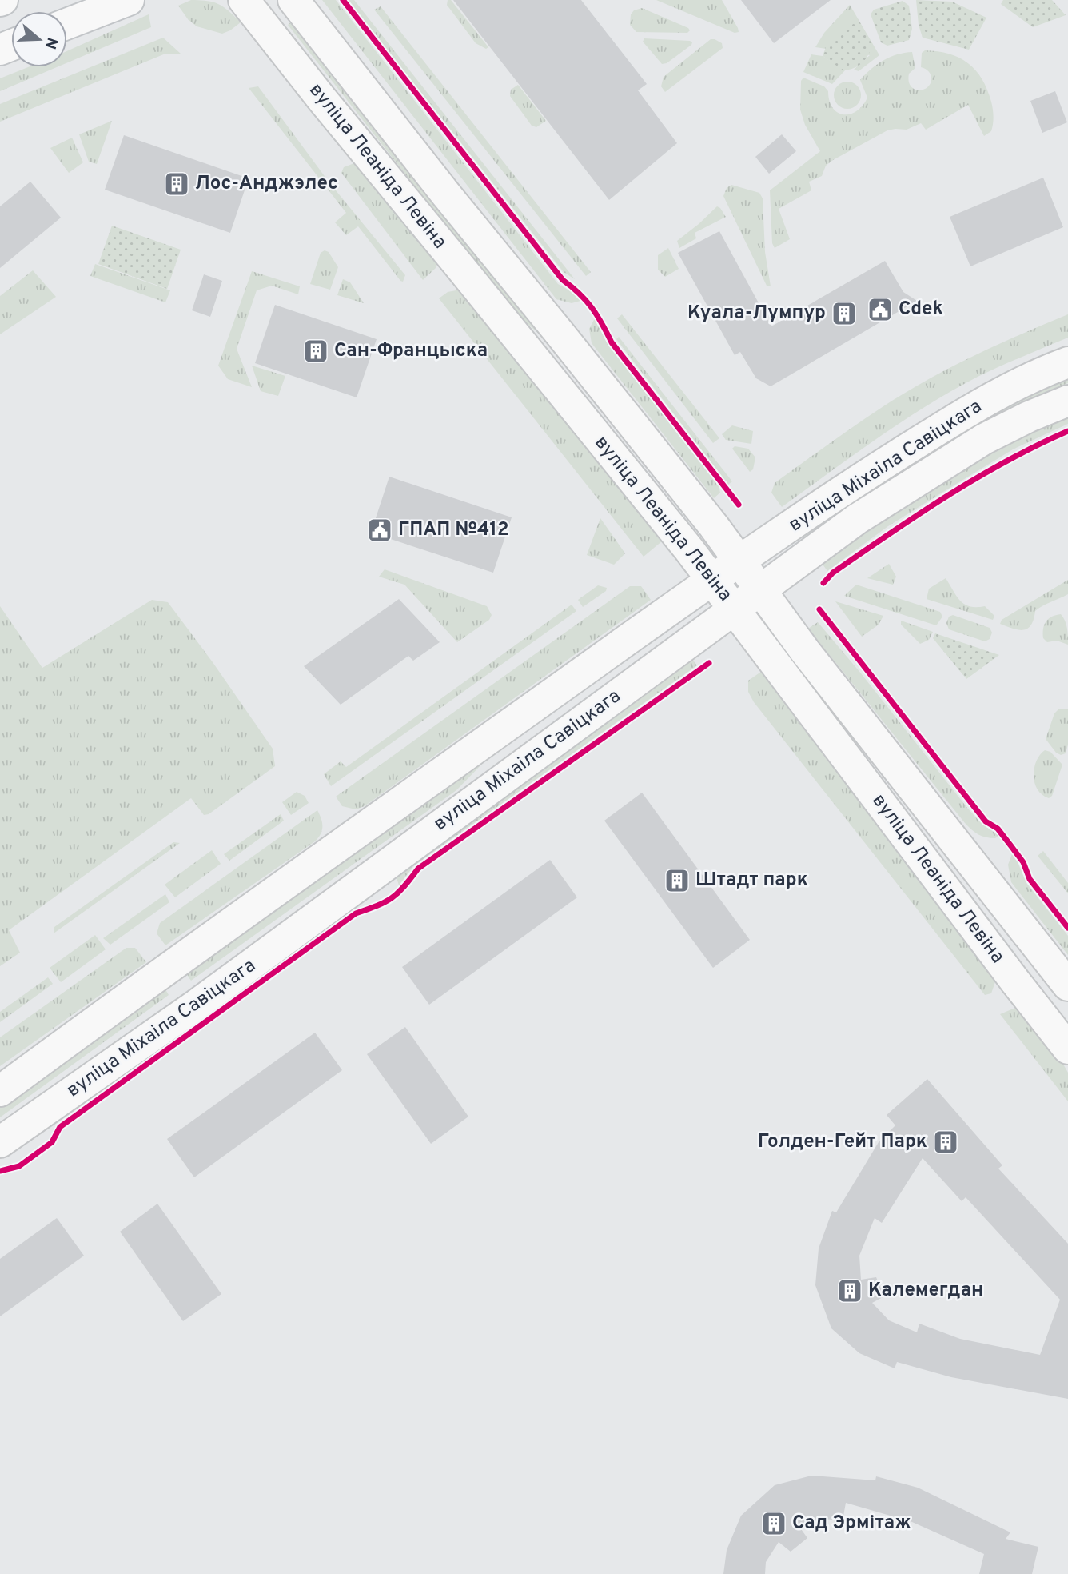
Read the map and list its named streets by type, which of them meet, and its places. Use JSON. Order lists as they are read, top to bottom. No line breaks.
{"streets":{"main road":["вуліца Леаніда Левіна","вуліца Міхаіла Савіцкага"]},"crossings":[["вуліца Леаніда Левіна","вуліца Міхаіла Савіцкага"]],"places":{"building":["Лос-Анджэлес","Куала-Лумпур","Сан-Францыска","Штадт парк","Голден-Гейт Парк","Калемегдан","Сад Эрмітаж"],"public building":["Cdek","ГПАП №412"]},"north":"right"}
